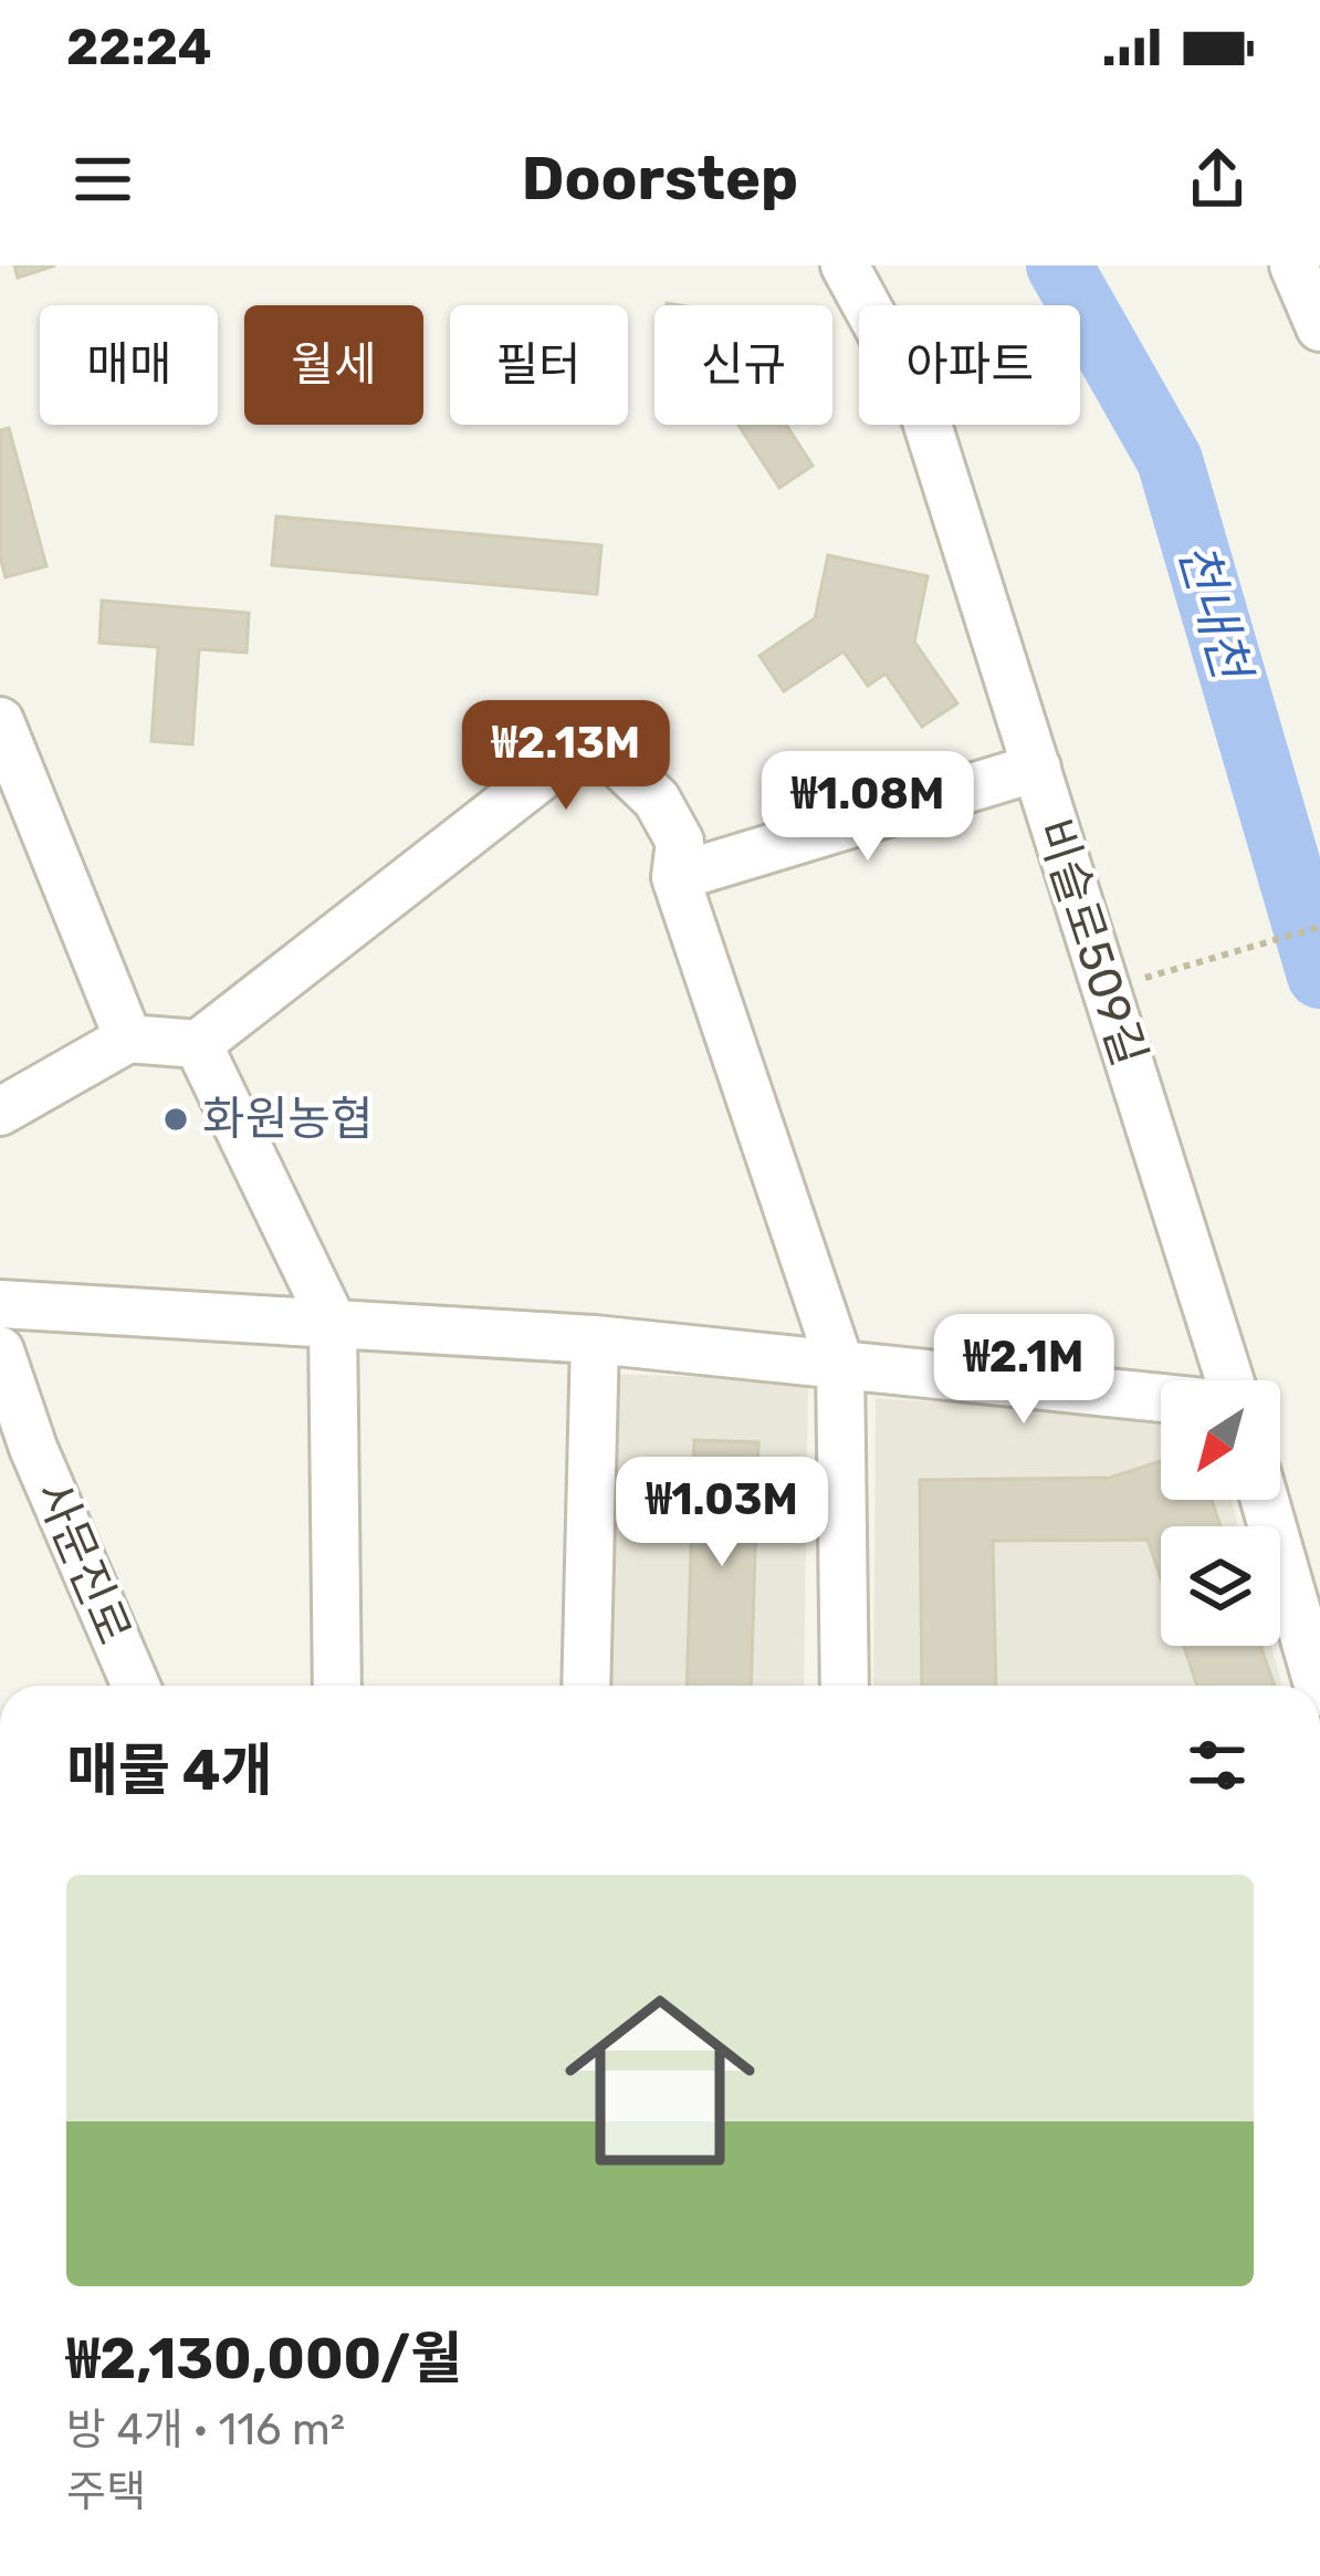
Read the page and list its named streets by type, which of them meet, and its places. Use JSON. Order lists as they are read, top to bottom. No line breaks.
{"streets":{"street":["비슬로509길","사문진로"]},"water":["천내천"],"places":["화원농협"],"north":"bottom left","page":{"status":"22:24","header":"Doorstep","chip":["매매","월세","필터","신규","아파트"],"price":["₩2.13M","₩1.08M","₩2.1M","₩1.03M"],"heading":"매물 4개","list":[{"name":"₩2,130,000/월","note":"방 4개 · 116 m² · 주택"}]}}
